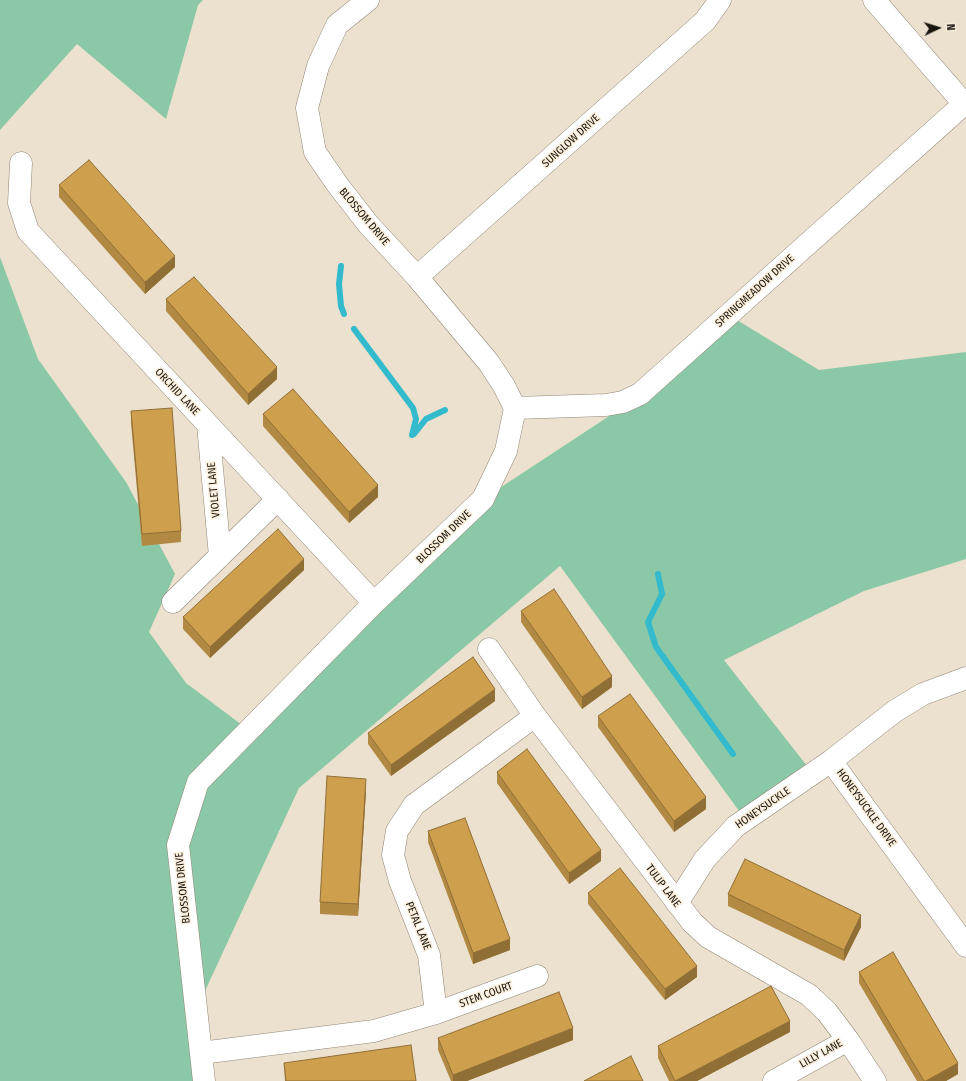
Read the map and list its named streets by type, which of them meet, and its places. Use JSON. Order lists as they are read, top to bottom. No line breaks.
{"streets":{"street":["SUNGLOW DRIVE","BLOSSOM DRIVE","SPRINGMEADOW DRIVE","ORCHID LANE","VIOLET LANE","HONEYSUCKLE","HONEYSUCKLE DRIVE","TULIP LANE","PETAL LANE","STEM COURT","LILLY LANE"]},"crossings":[["SUNGLOW DRIVE","BLOSSOM DRIVE"],["BLOSSOM DRIVE","SPRINGMEADOW DRIVE"],["BLOSSOM DRIVE","ORCHID LANE"],["ORCHID LANE","VIOLET LANE"],["HONEYSUCKLE","HONEYSUCKLE DRIVE"],["HONEYSUCKLE","TULIP LANE"],["TULIP LANE","PETAL LANE"],["TULIP LANE","LILLY LANE"],["PETAL LANE","STEM COURT"]],"north":"right"}
